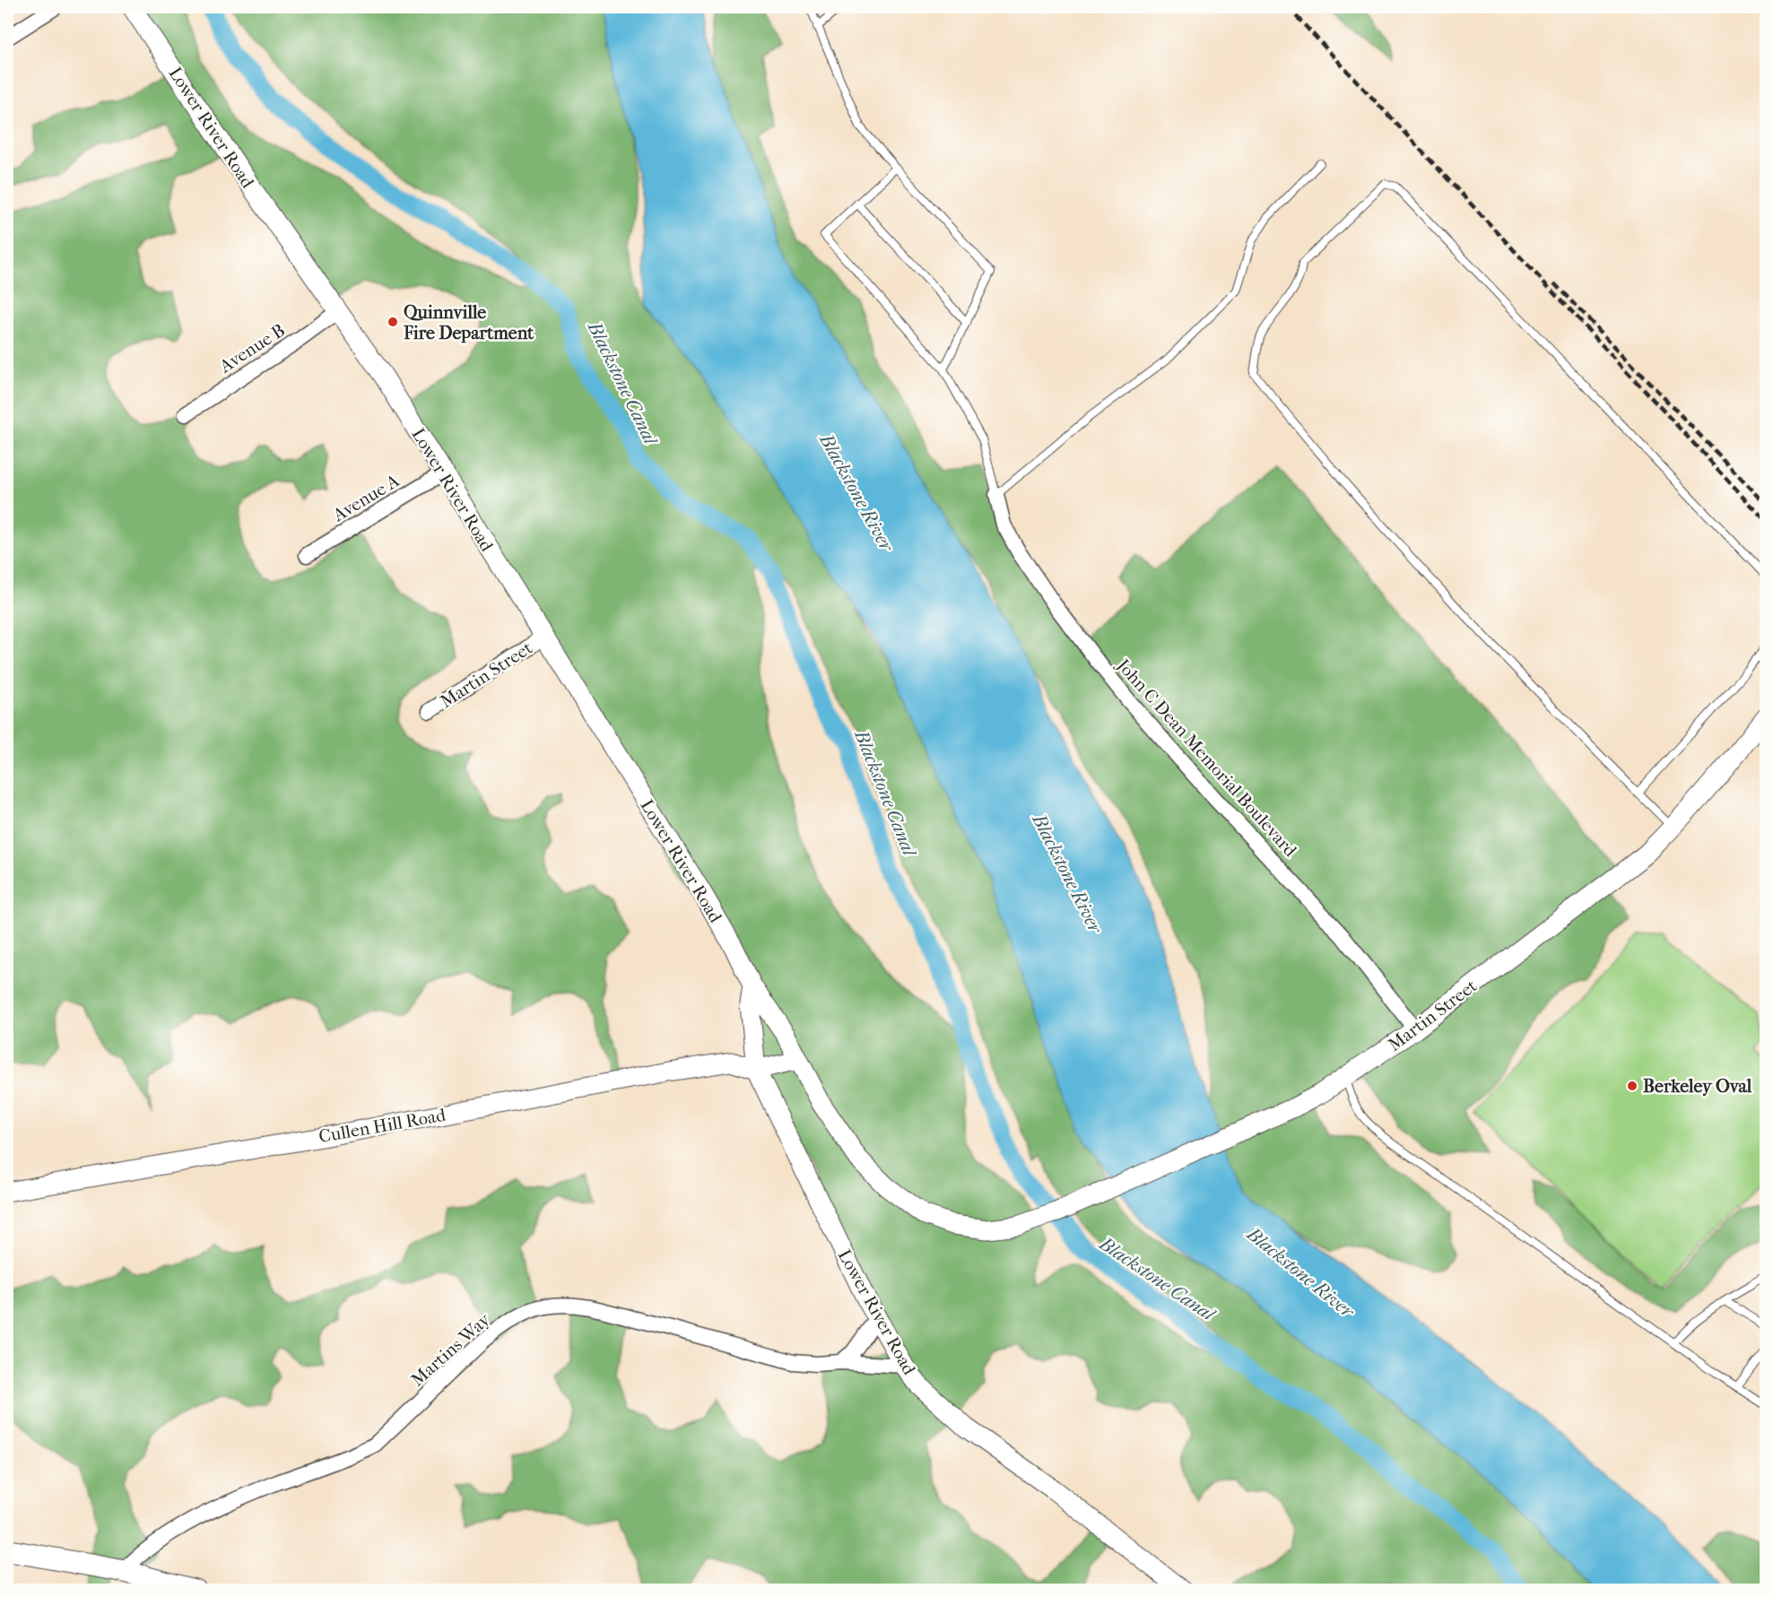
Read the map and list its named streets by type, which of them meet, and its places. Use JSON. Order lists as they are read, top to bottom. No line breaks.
{"streets":{"street":["Lower River Road","Avenue B","Avenue A","Martin Street","John C Dean Memorial Boulevard","Cullen Hill Road","Martins Way"]},"crossings":[["Lower River Road","Avenue B"],["Lower River Road","Avenue A"],["Lower River Road","Martin Street"],["Lower River Road","Cullen Hill Road"],["Lower River Road","Martins Way"],["Martin Street","John C Dean Memorial Boulevard"]],"water":["Blackstone Canal","Blackstone River"],"places":["Quinnville Fire Department","Berkeley Oval"]}
